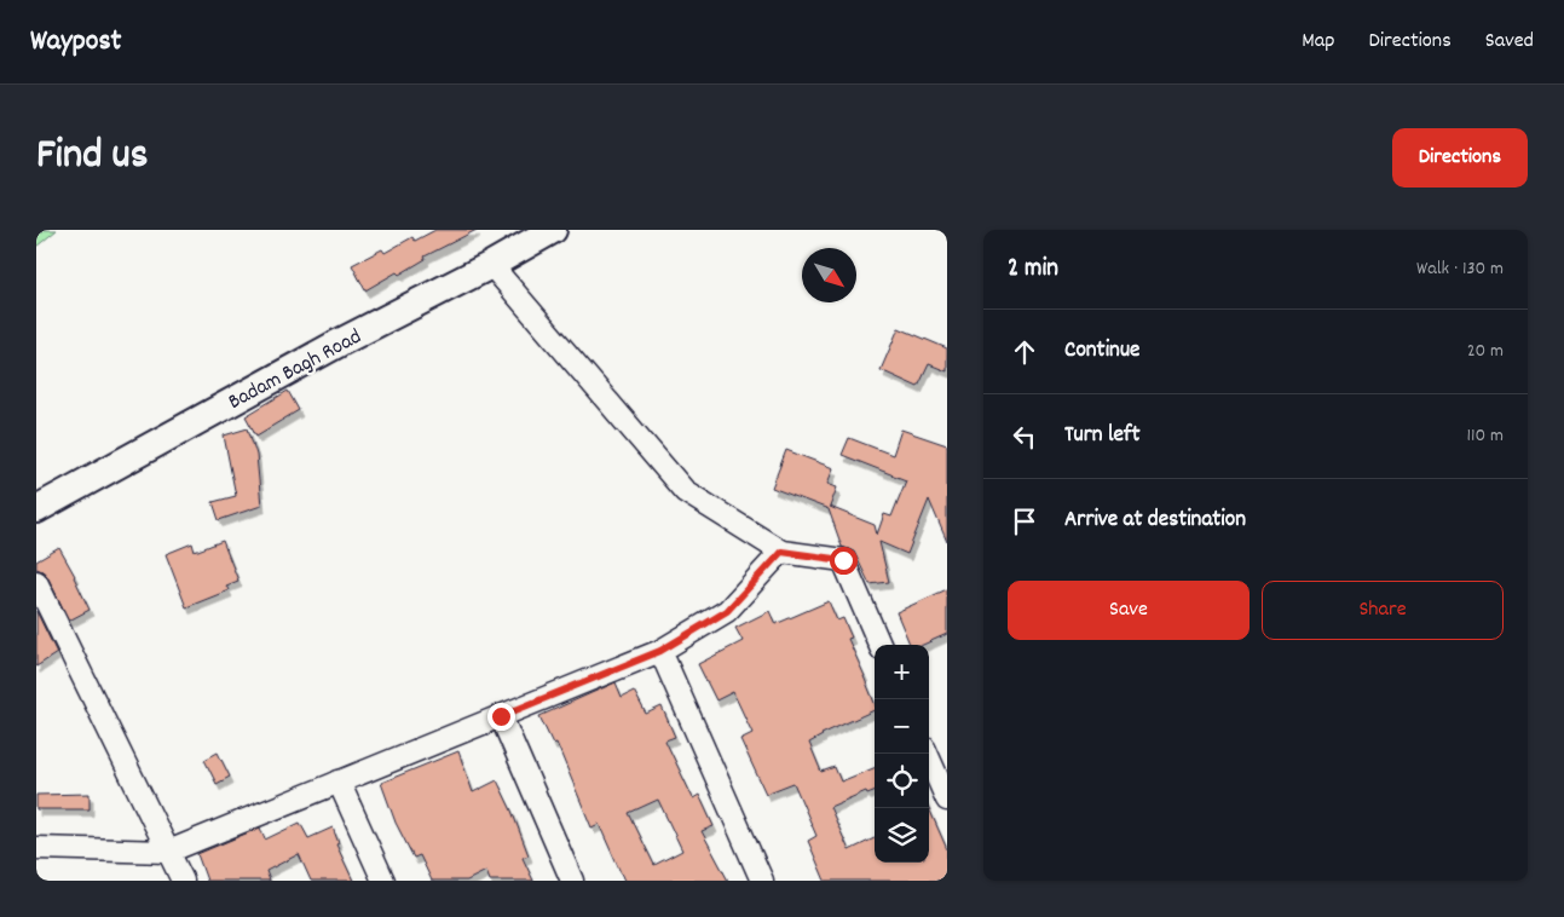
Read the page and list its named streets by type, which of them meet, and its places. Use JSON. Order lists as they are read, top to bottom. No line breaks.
{"streets":{"main road":["Badam Bagh Road"]},"north":"bottom right","page":{"header":"Waypost","nav":["Map","Directions","Saved"],"title":"Find us","buttons":["Directions",["Save","Share"]],"heading":["2 min","Walk · 130 m"],"list":[["Continue","20 m"],["Turn left","110 m"],"Arrive at destination"],"map_buttons":["+","−"]}}
